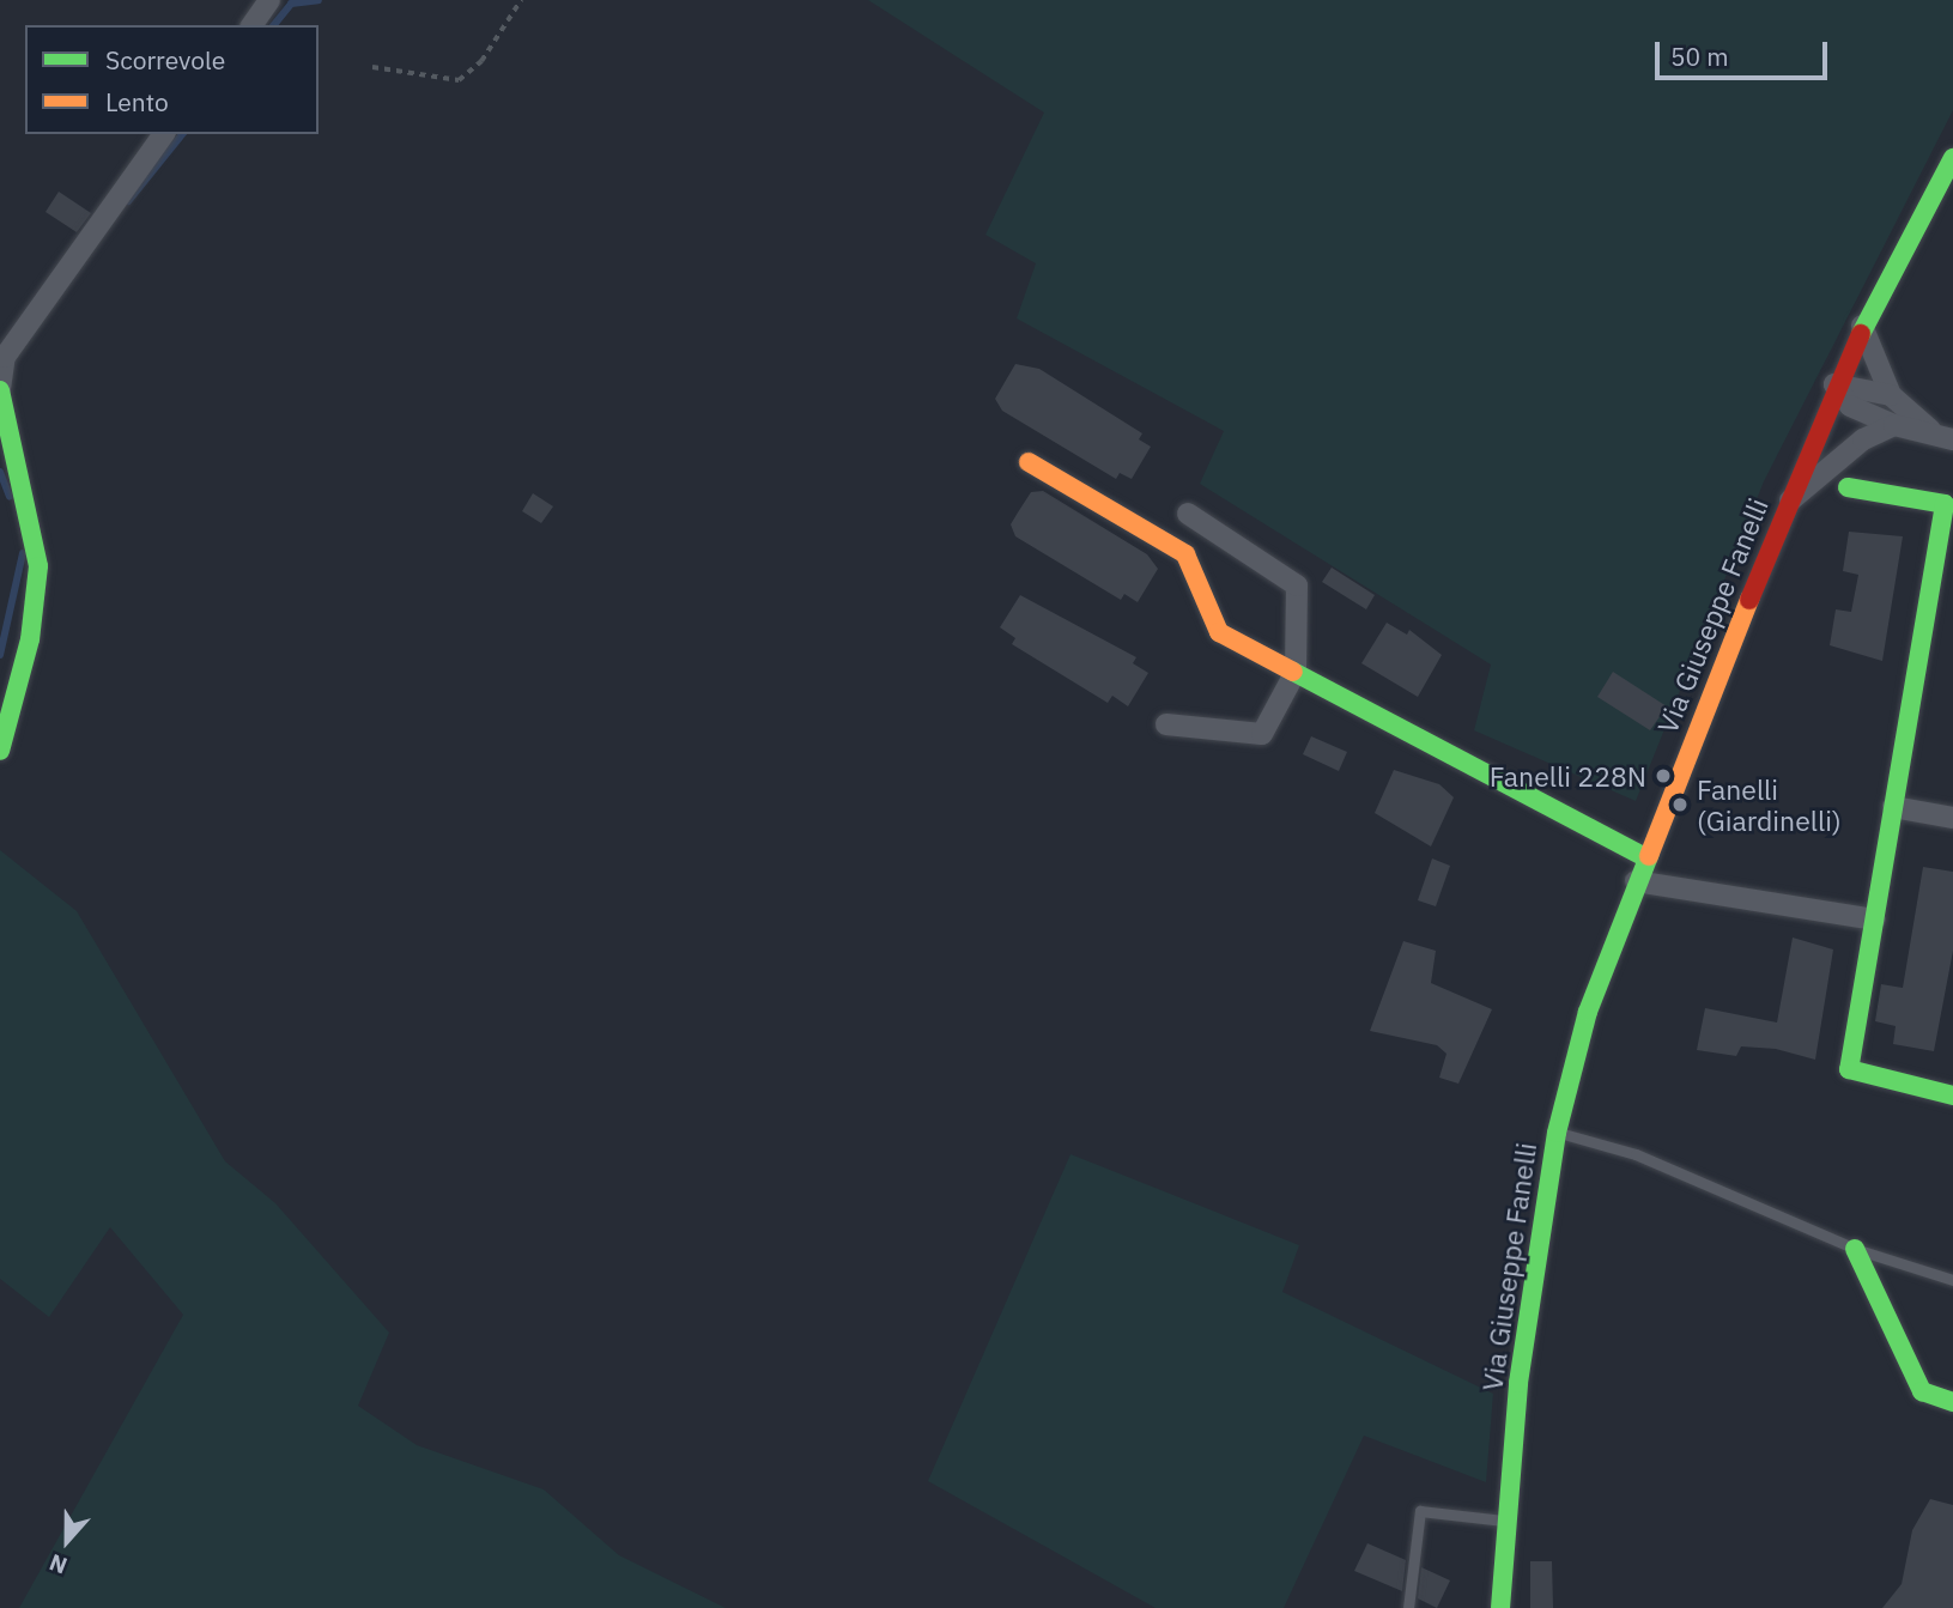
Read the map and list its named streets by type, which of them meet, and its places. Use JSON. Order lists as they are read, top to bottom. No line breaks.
{"streets":{"street":["Via Giuseppe Fanelli"]},"places":["Fanelli 228N","Fanelli (Giardinelli)"],"legend":["Scorrevole","Lento"],"scale_bar":"50 m","north":"bottom"}
